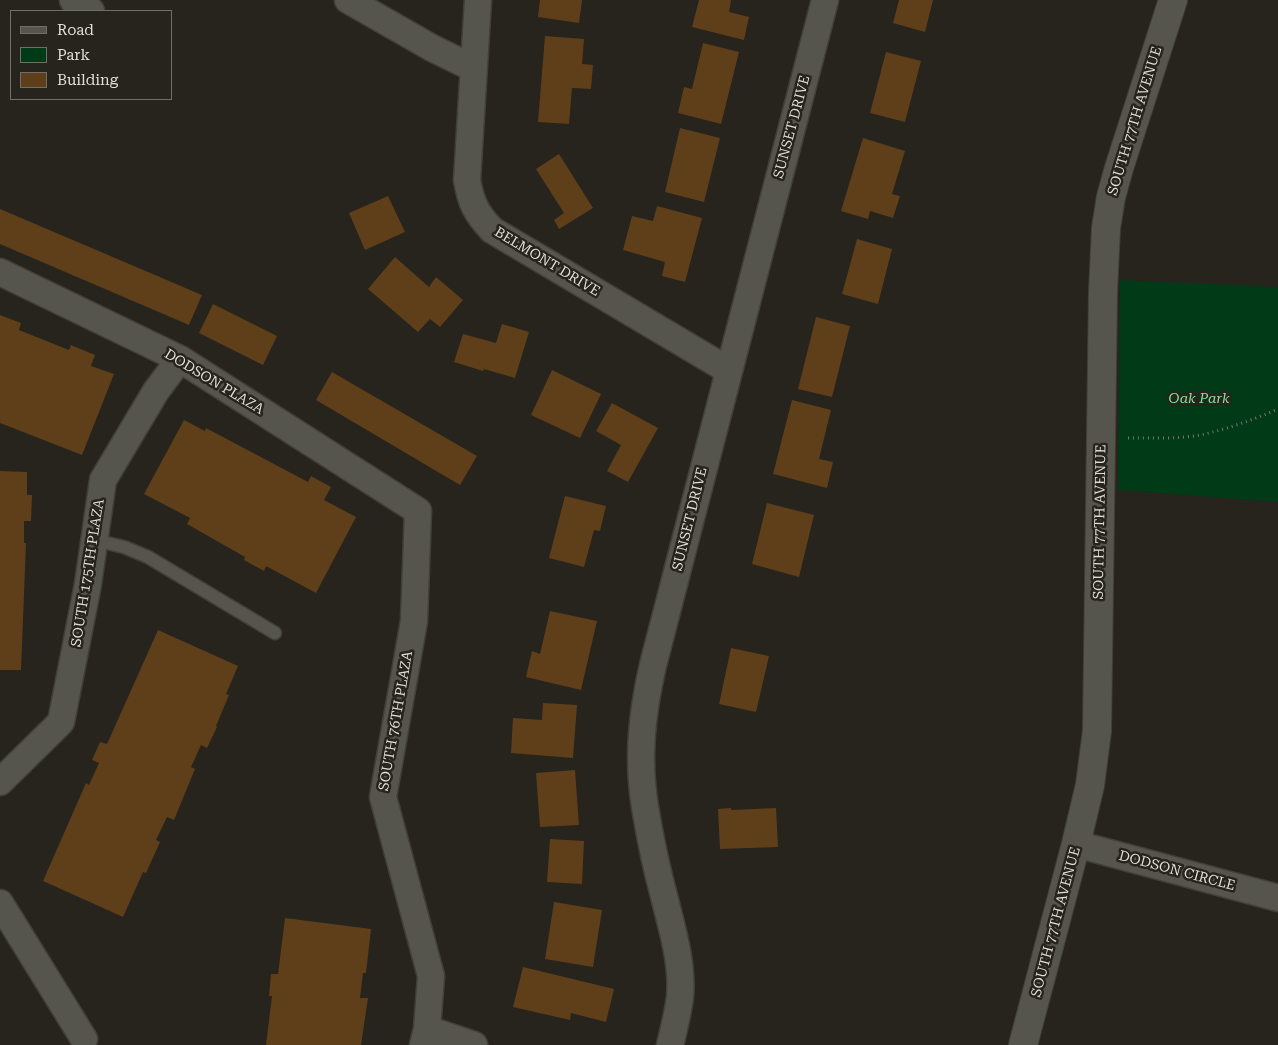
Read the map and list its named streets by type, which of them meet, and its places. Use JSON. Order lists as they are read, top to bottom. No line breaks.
{"streets":{"street":["SOUTH 77TH AVENUE","SUNSET DRIVE","BELMONT DRIVE","DODSON PLAZA","SOUTH 175TH PLAZA","SOUTH 76TH PLAZA","DODSON CIRCLE"]},"crossings":[["SOUTH 77TH AVENUE","DODSON CIRCLE"],["SUNSET DRIVE","BELMONT DRIVE"],["DODSON PLAZA","SOUTH 175TH PLAZA"],["DODSON PLAZA","SOUTH 76TH PLAZA"]],"parks":["Oak Park"],"legend":["Road","Park","Building"]}
